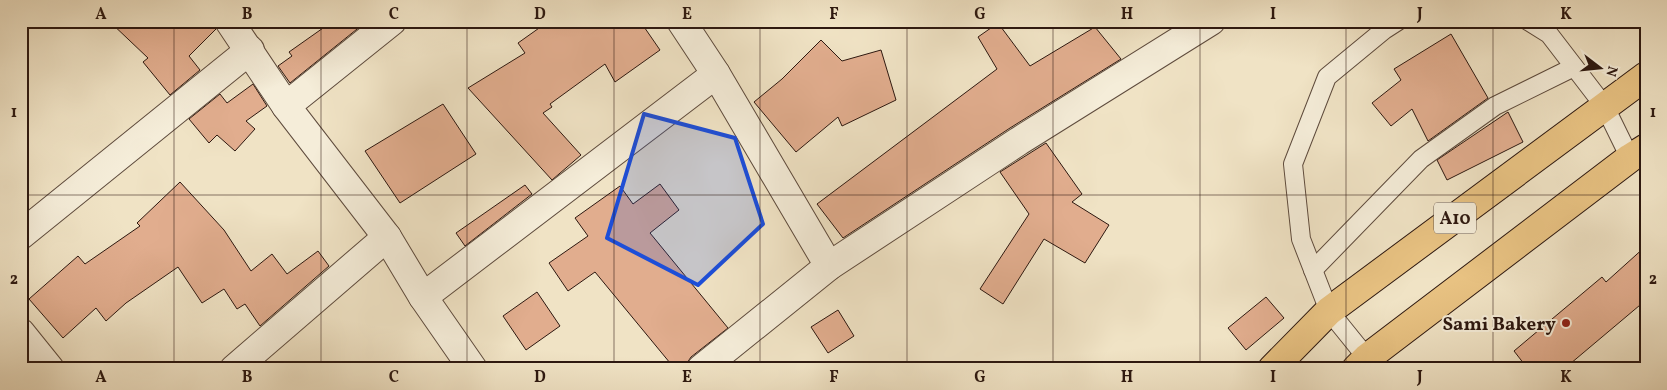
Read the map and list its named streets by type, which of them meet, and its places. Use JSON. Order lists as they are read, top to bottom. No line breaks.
{"streets":{"highway":["A10"]},"places":["Sami Bakery"],"north":"right","grid":{"columns":["A","B","C","D","E","F","G","H","I","J","K"],"rows":["1","2"]}}
